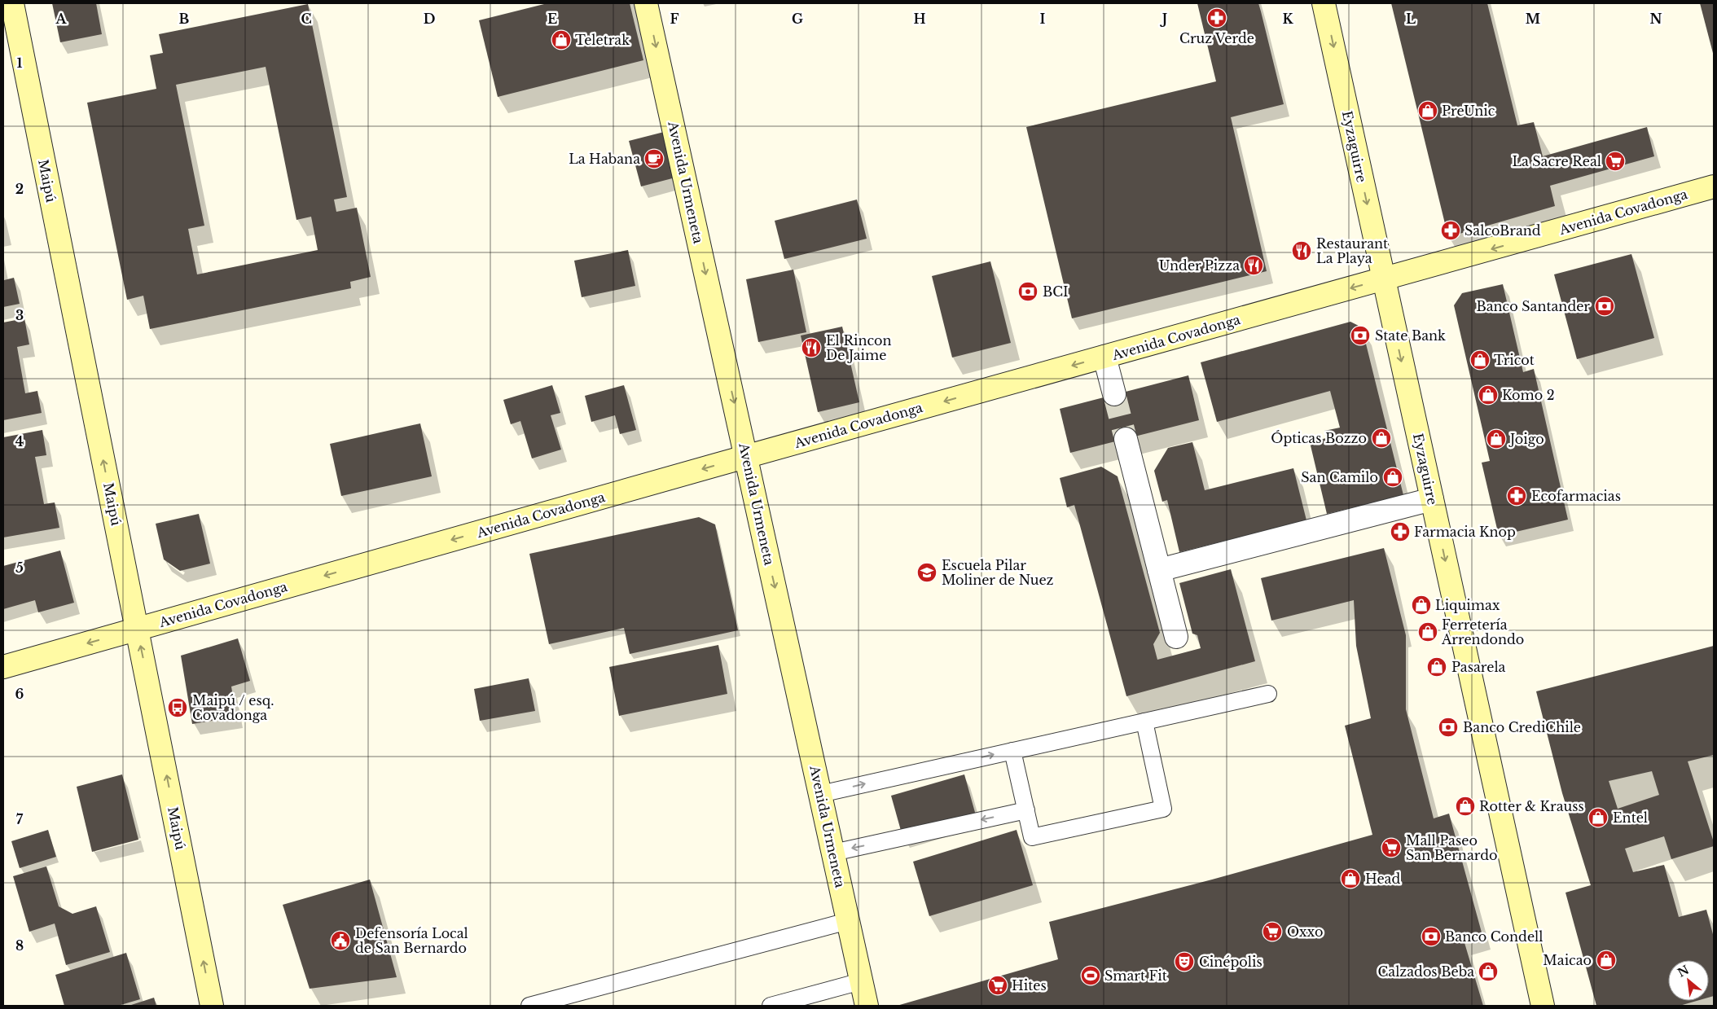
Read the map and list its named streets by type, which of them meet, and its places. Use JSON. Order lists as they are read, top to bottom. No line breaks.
{"streets":{"street":["Eyzaguirre","Maipú","Avenida Urmeneta","Avenida Covadonga"]},"crossings":[["Eyzaguirre","Avenida Covadonga"],["Maipú","Avenida Covadonga"],["Avenida Urmeneta","Avenida Covadonga"]],"one_way":["Eyzaguirre","Maipú","Avenida Urmeneta","Avenida Covadonga"],"places":{"pharmacy":["Cruz Verde","SalcoBrand","Ecofarmacias","Farmacia Knop"],"shop":["Teletrak","PreUnic","Tricot","Komo 2","Ópticas Bozzo","Joigo","San Camilo","Liquimax","Ferretería Arrendondo","Pasarela","Rotter & Krauss","Entel","Head","Maicao","Calzados Beba"],"cafe":["La Habana"],"supermarket":["La Sacre Real","Mall Paseo San Bernardo","Oxxo","Hites"],"restaurant":["Restaurant La Playa","Under Pizza","El Rincon De Jaime"],"bank":["BCI","Banco Santander","State Bank","Banco CrediChile","Banco Condell"],"school or university":["Escuela Pilar Moliner de Nuez"],"bus stop":["Maipú / esq. Covadonga"],"public building":["Defensoría Local de San Bernardo"],"theatre":["Cinépolis"],"sports":["Smart Fit"]},"north":"top left","grid":{"columns":["A","B","C","D","E","F","G","H","I","J","K","L","M","N"],"rows":["1","2","3","4","5","6","7","8"]}}
